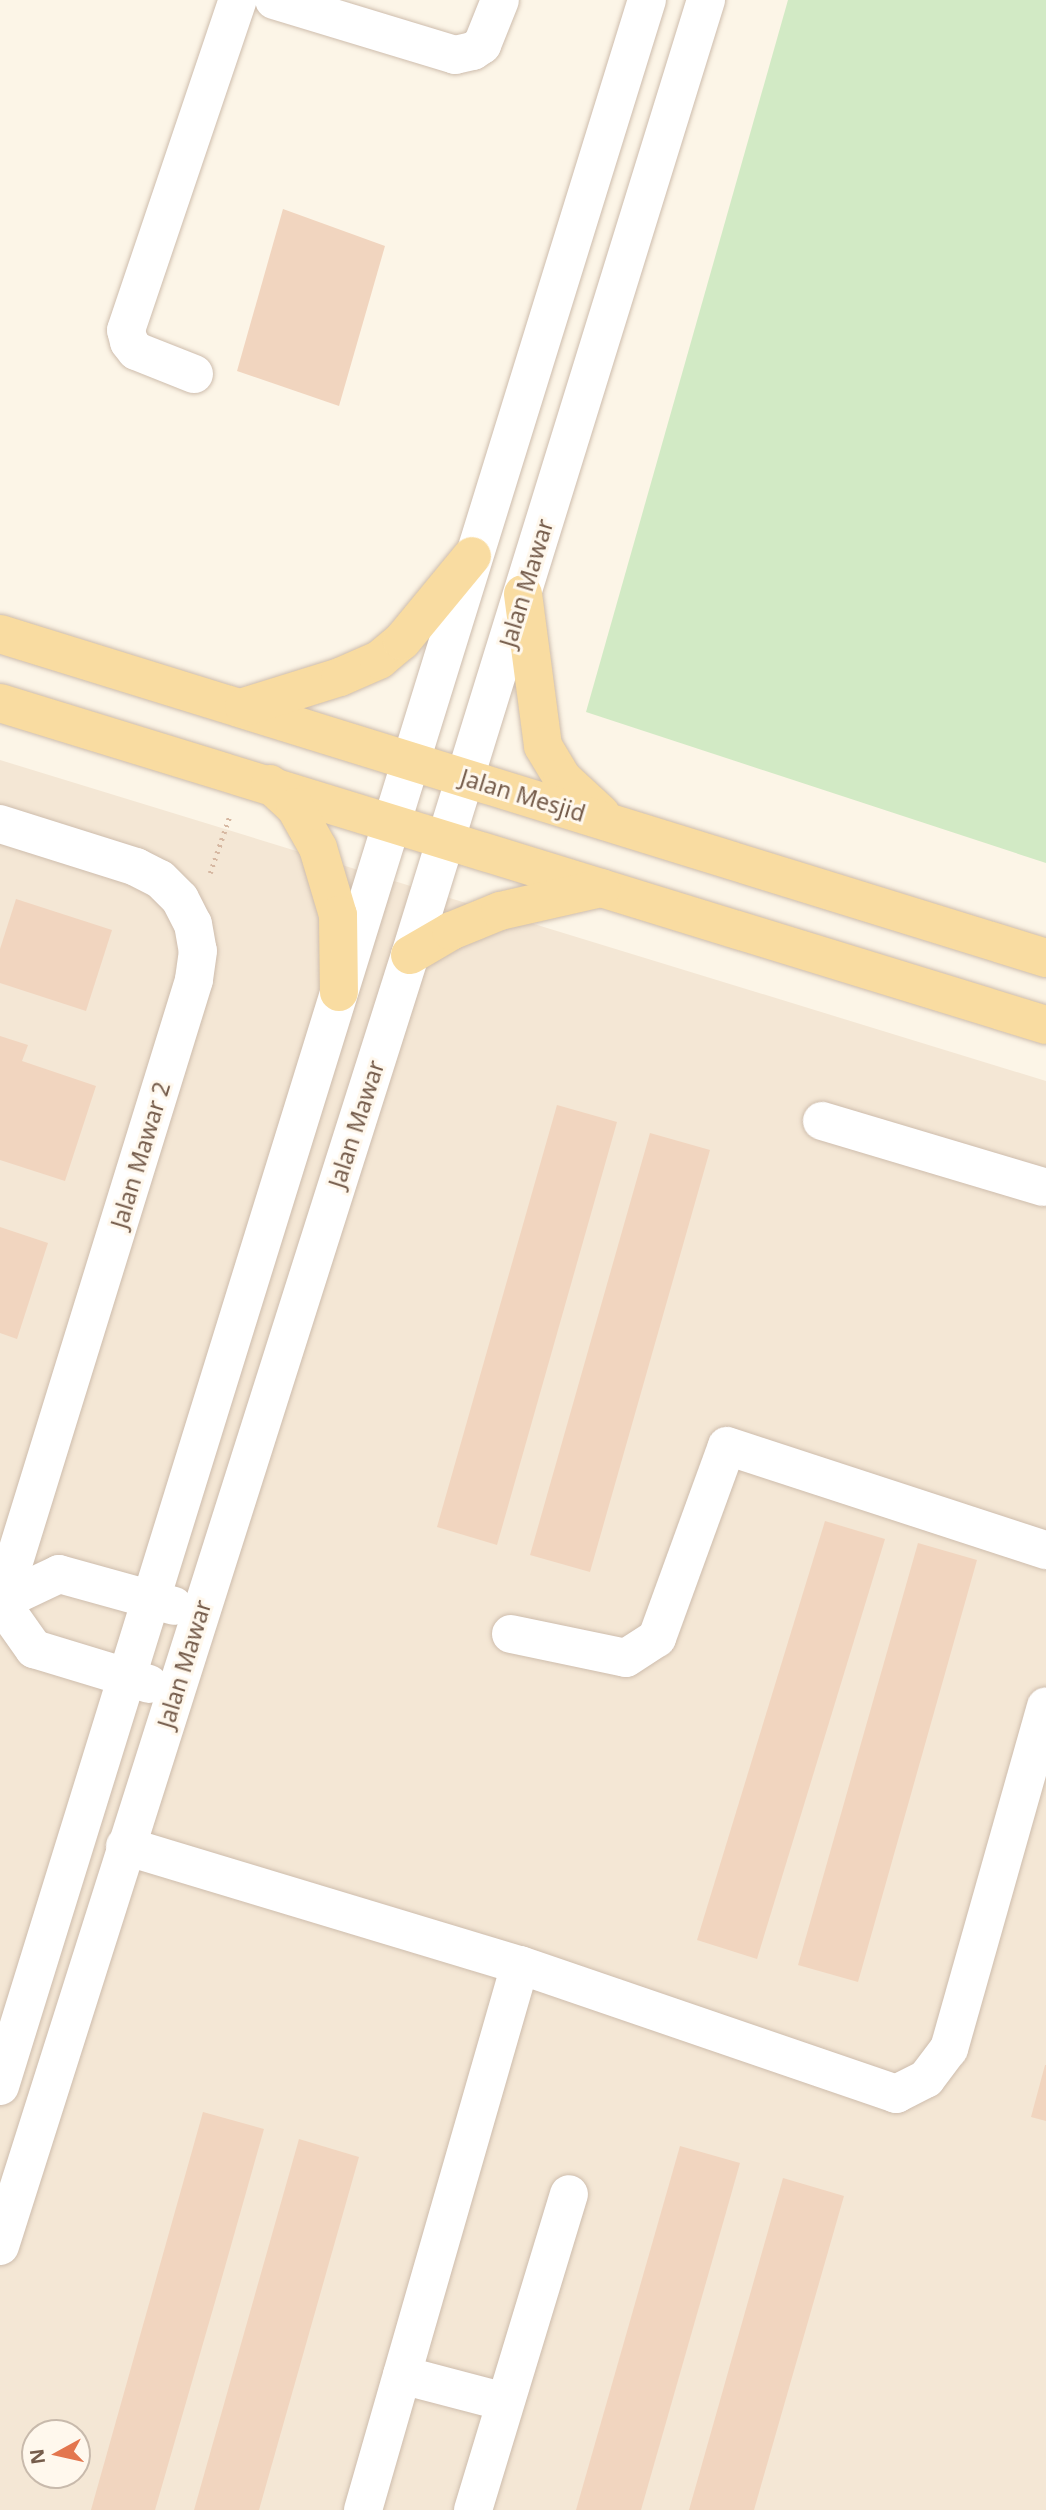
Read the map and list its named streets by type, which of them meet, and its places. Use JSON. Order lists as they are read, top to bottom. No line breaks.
{"streets":{"main road":["Jalan Mesjid"],"street":["Jalan Mawar","Jalan Mawar 2"]},"crossings":[["Jalan Mawar","Jalan Mesjid"]],"north":"left"}
